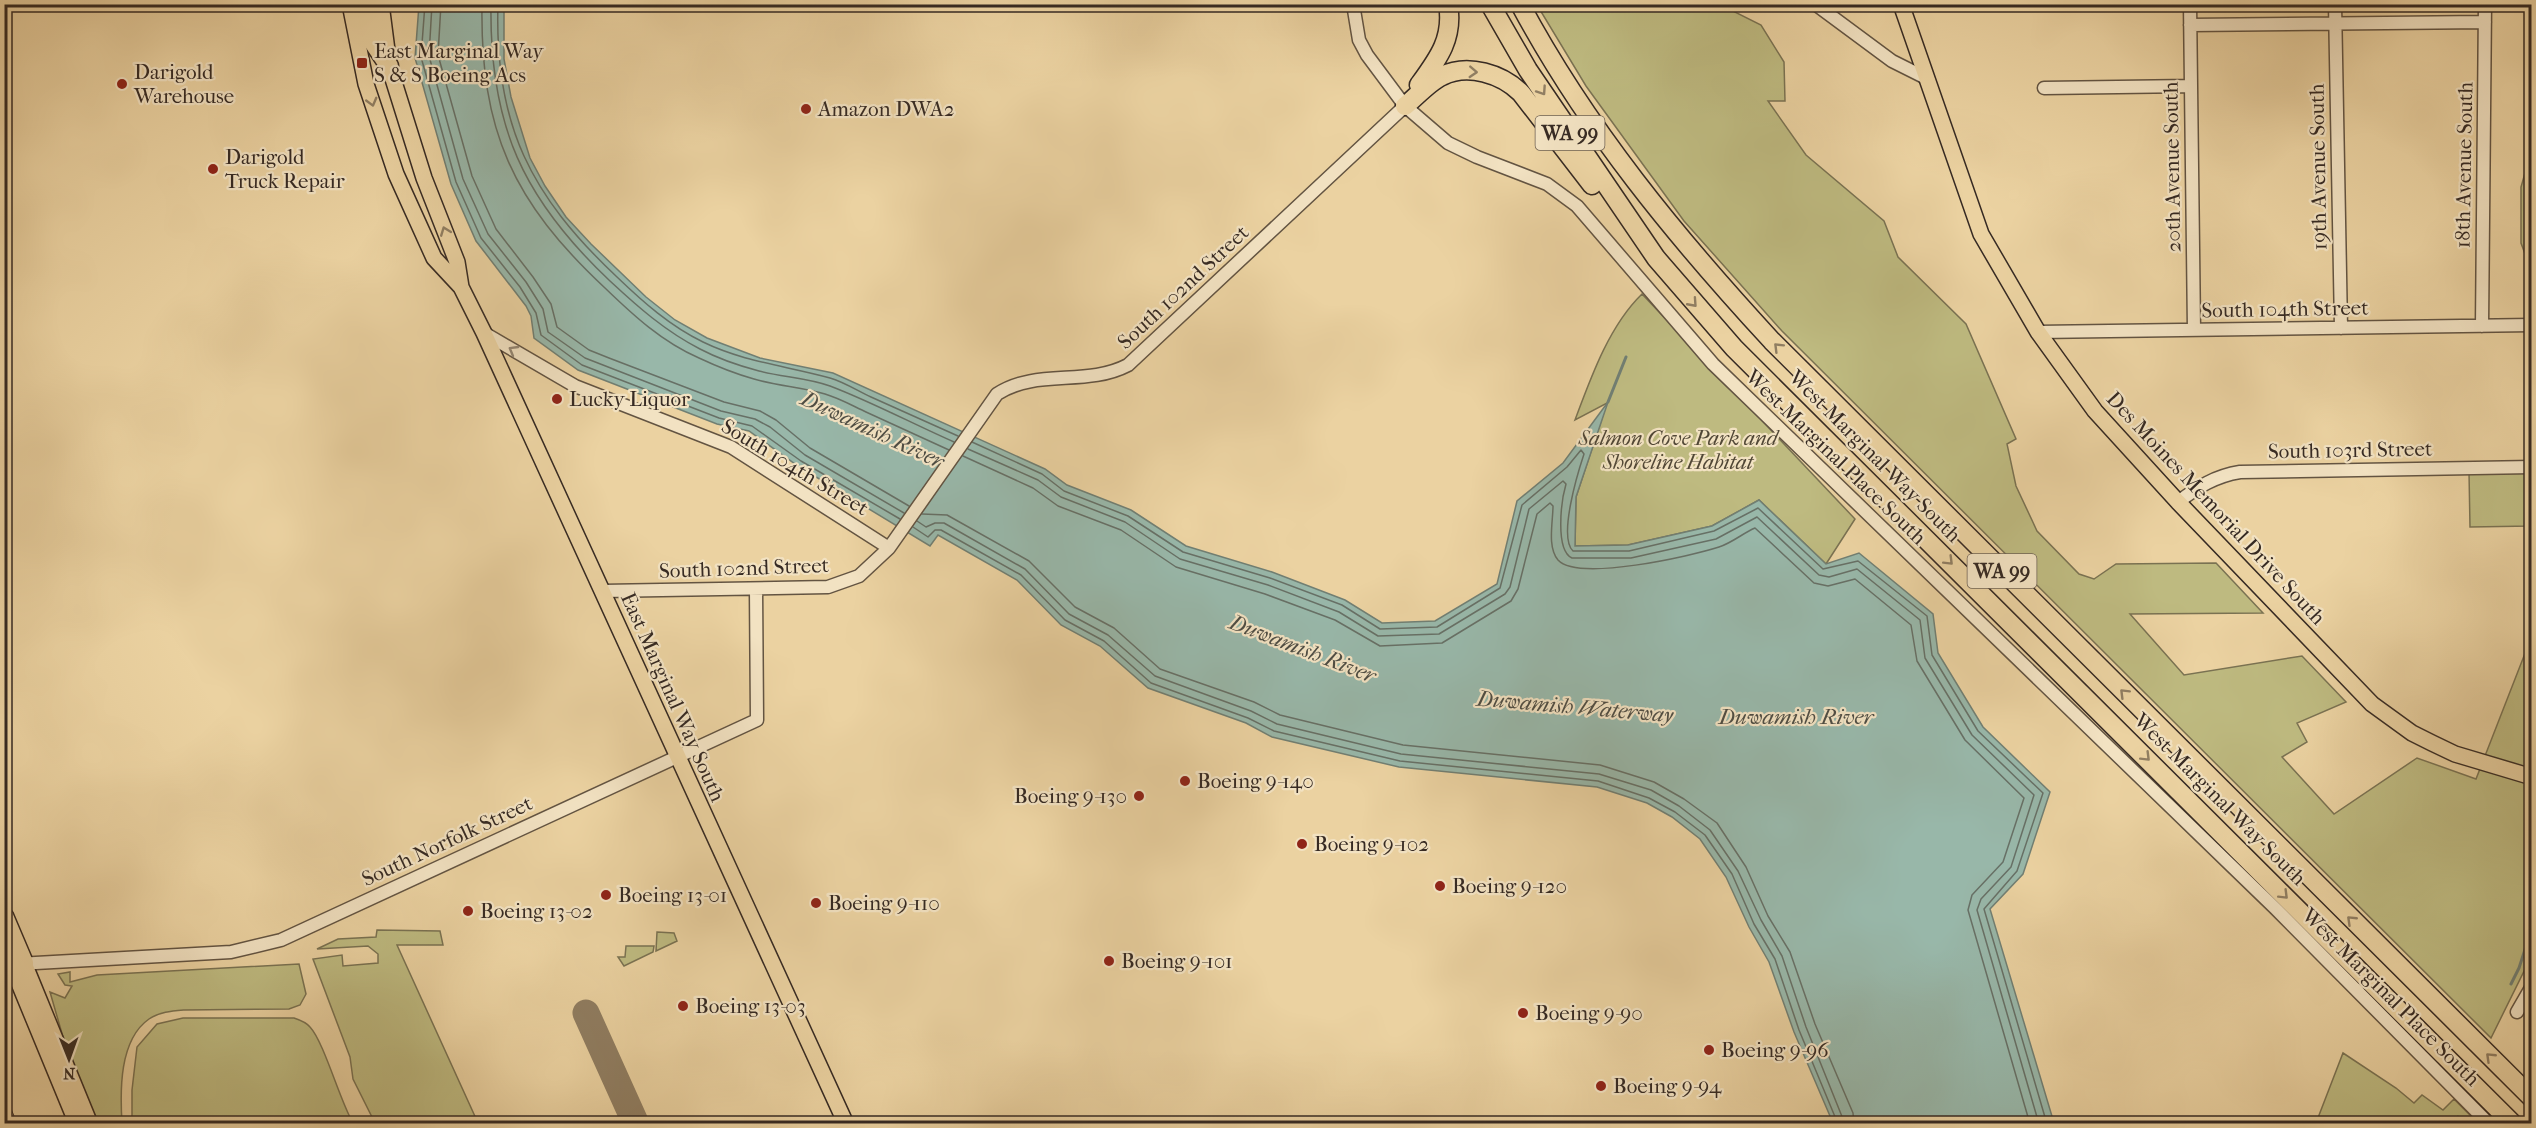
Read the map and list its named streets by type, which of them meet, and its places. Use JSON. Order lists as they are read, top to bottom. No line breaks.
{"streets":{"highway":["WA 99","West Marginal Way South"],"main road":["Des Moines Memorial Drive South","East Marginal Way South"],"street":["18th Avenue South","20th Avenue South","19th Avenue South","South 102nd Street","South 104th Street","South 103rd Street","West Marginal Place South","South Norfolk Street"]},"crossings":[["18th Avenue South","South 104th Street"],["20th Avenue South","South 104th Street"],["19th Avenue South","South 104th Street"],["South 102nd Street","South 104th Street"],["South 102nd Street","West Marginal Place South"],["South 102nd Street","East Marginal Way South"],["South 102nd Street","South Norfolk Street"],["South 104th Street","Des Moines Memorial Drive South"],["South 104th Street","East Marginal Way South"],["South 103rd Street","Des Moines Memorial Drive South"],["East Marginal Way South","South Norfolk Street"]],"one_way":["South 104th Street"],"water":["Duwamish River","Duwamish Waterway"],"parks":["Salmon Cove Park and Shoreline Habitat"],"places":{"transit":["East Marginal Way S & S Boeing Acs"],"other":["Darigold Warehouse","Amazon DWA2","Darigold Truck Repair","Lucky Liquor","Boeing 9-140","Boeing 9-130","Boeing 9-102","Boeing 9-120","Boeing 13-01","Boeing 9-110","Boeing 13-02","Boeing 9-101","Boeing 13-03","Boeing 9-90","Boeing 9-96","Boeing 9-94"]},"north":"bottom"}
